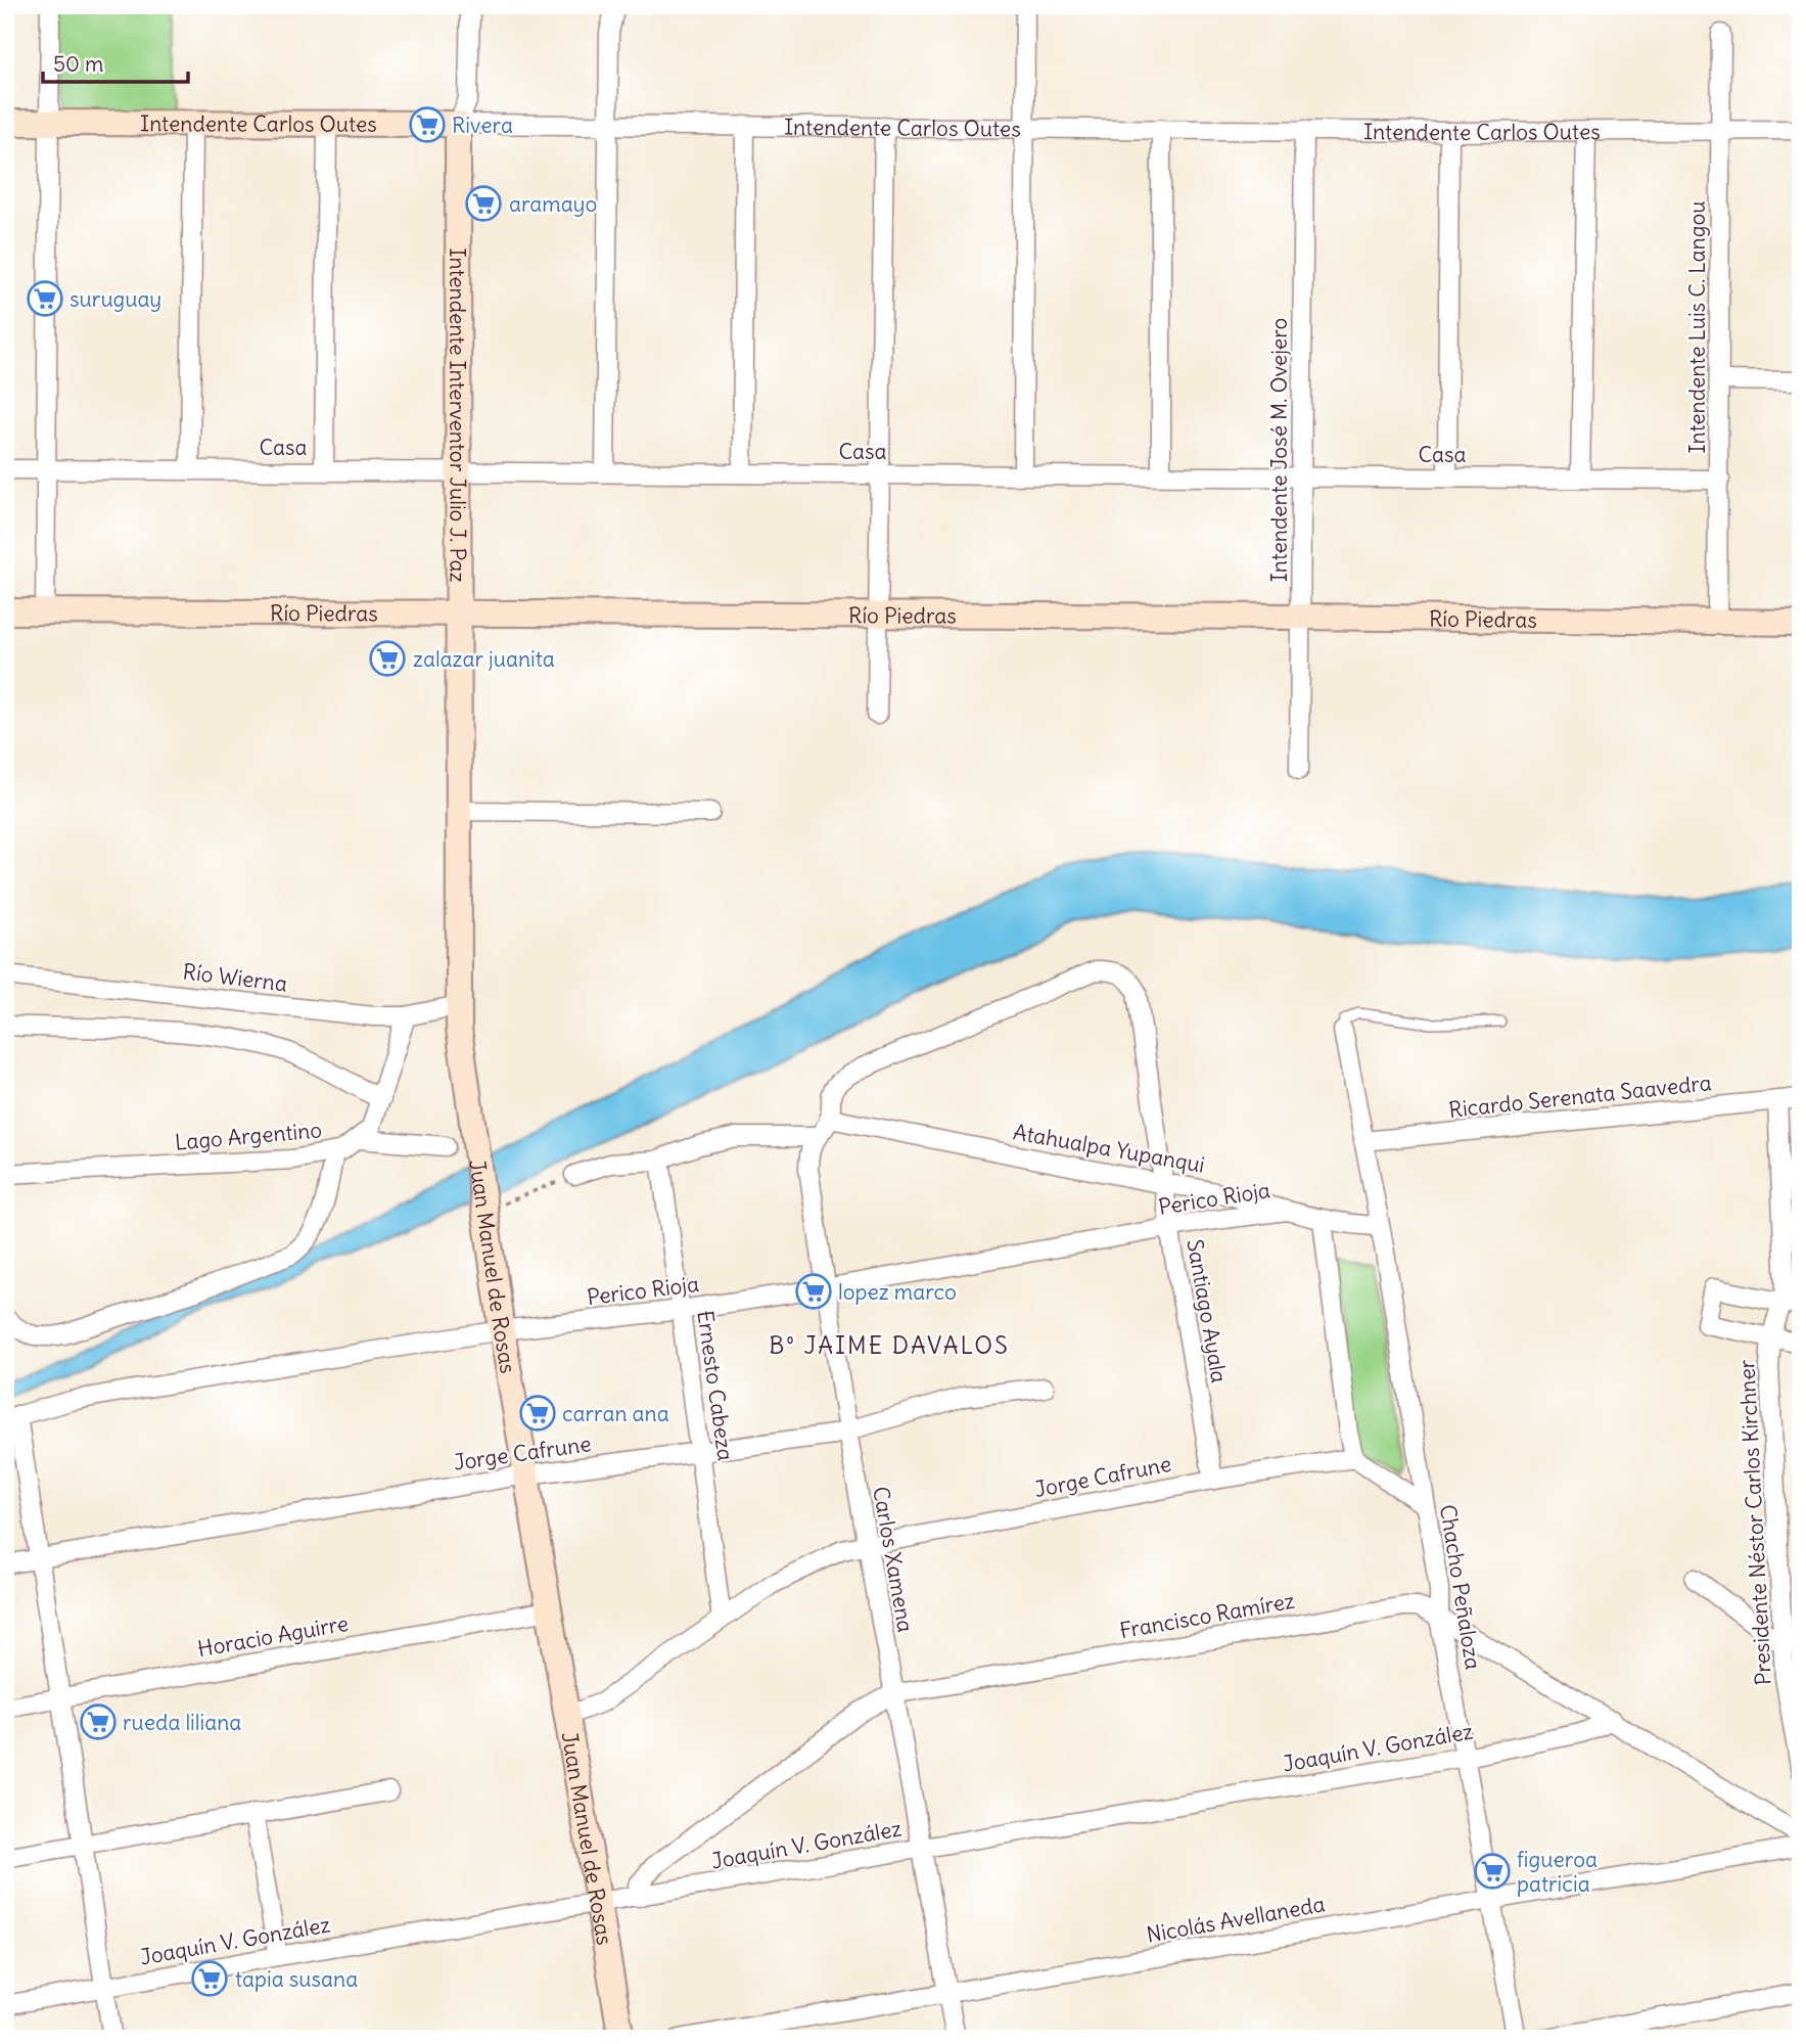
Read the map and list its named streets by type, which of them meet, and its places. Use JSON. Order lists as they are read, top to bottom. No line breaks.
{"streets":{"street":["Intendente Carlos Outes","Intendente Luis C. Langou","Intendente Interventor Julio J. Paz","Casa","Intendente José M. Ovejero","Río Piedras","Río Wierna","Ricardo Serenata Saavedra","Lago Argentino","Atahualpa Yupanqui","Perico Rioja","Juan Manuel de Rosas","Santiago Ayala","Ernesto Cabeza","Jorge Cafrune","Presidente Néstor Carlos Kirchner","Carlos Xamena","Chacho Peñaloza","Francisco Ramírez","Horacio Aguirre","Joaquín V. González","Nicolás Avellaneda"]},"crossings":[["Intendente Carlos Outes","Intendente Luis C. Langou"],["Intendente Carlos Outes","Intendente Interventor Julio J. Paz"],["Intendente Carlos Outes","Intendente José M. Ovejero"],["Intendente Luis C. Langou","Casa"],["Intendente Luis C. Langou","Río Piedras"],["Intendente Interventor Julio J. Paz","Casa"],["Intendente Interventor Julio J. Paz","Río Piedras"],["Intendente Interventor Julio J. Paz","Juan Manuel de Rosas"],["Casa","Intendente José M. Ovejero"],["Intendente José M. Ovejero","Río Piedras"],["Río Piedras","Juan Manuel de Rosas"],["Río Wierna","Lago Argentino"],["Río Wierna","Juan Manuel de Rosas"],["Ricardo Serenata Saavedra","Presidente Néstor Carlos Kirchner"],["Ricardo Serenata Saavedra","Chacho Peñaloza"],["Atahualpa Yupanqui","Perico Rioja"],["Atahualpa Yupanqui","Santiago Ayala"],["Atahualpa Yupanqui","Chacho Peñaloza"],["Perico Rioja","Juan Manuel de Rosas"],["Perico Rioja","Santiago Ayala"],["Perico Rioja","Ernesto Cabeza"],["Perico Rioja","Carlos Xamena"],["Juan Manuel de Rosas","Jorge Cafrune"],["Juan Manuel de Rosas","Horacio Aguirre"],["Juan Manuel de Rosas","Joaquín V. González"],["Santiago Ayala","Jorge Cafrune"],["Ernesto Cabeza","Jorge Cafrune"],["Jorge Cafrune","Carlos Xamena"],["Carlos Xamena","Francisco Ramírez"],["Carlos Xamena","Joaquín V. González"],["Carlos Xamena","Nicolás Avellaneda"],["Chacho Peñaloza","Francisco Ramírez"],["Chacho Peñaloza","Joaquín V. González"],["Chacho Peñaloza","Nicolás Avellaneda"],["Francisco Ramírez","Joaquín V. González"]],"districts":["B° JAIME DAVALOS"],"places":{"supermarket":["Rivera","aramayo","suruguay","zalazar juanita","lopez marco","carran ana","rueda liliana","figueroa patricia","tapia susana"]},"scale_bar":"50 m"}
